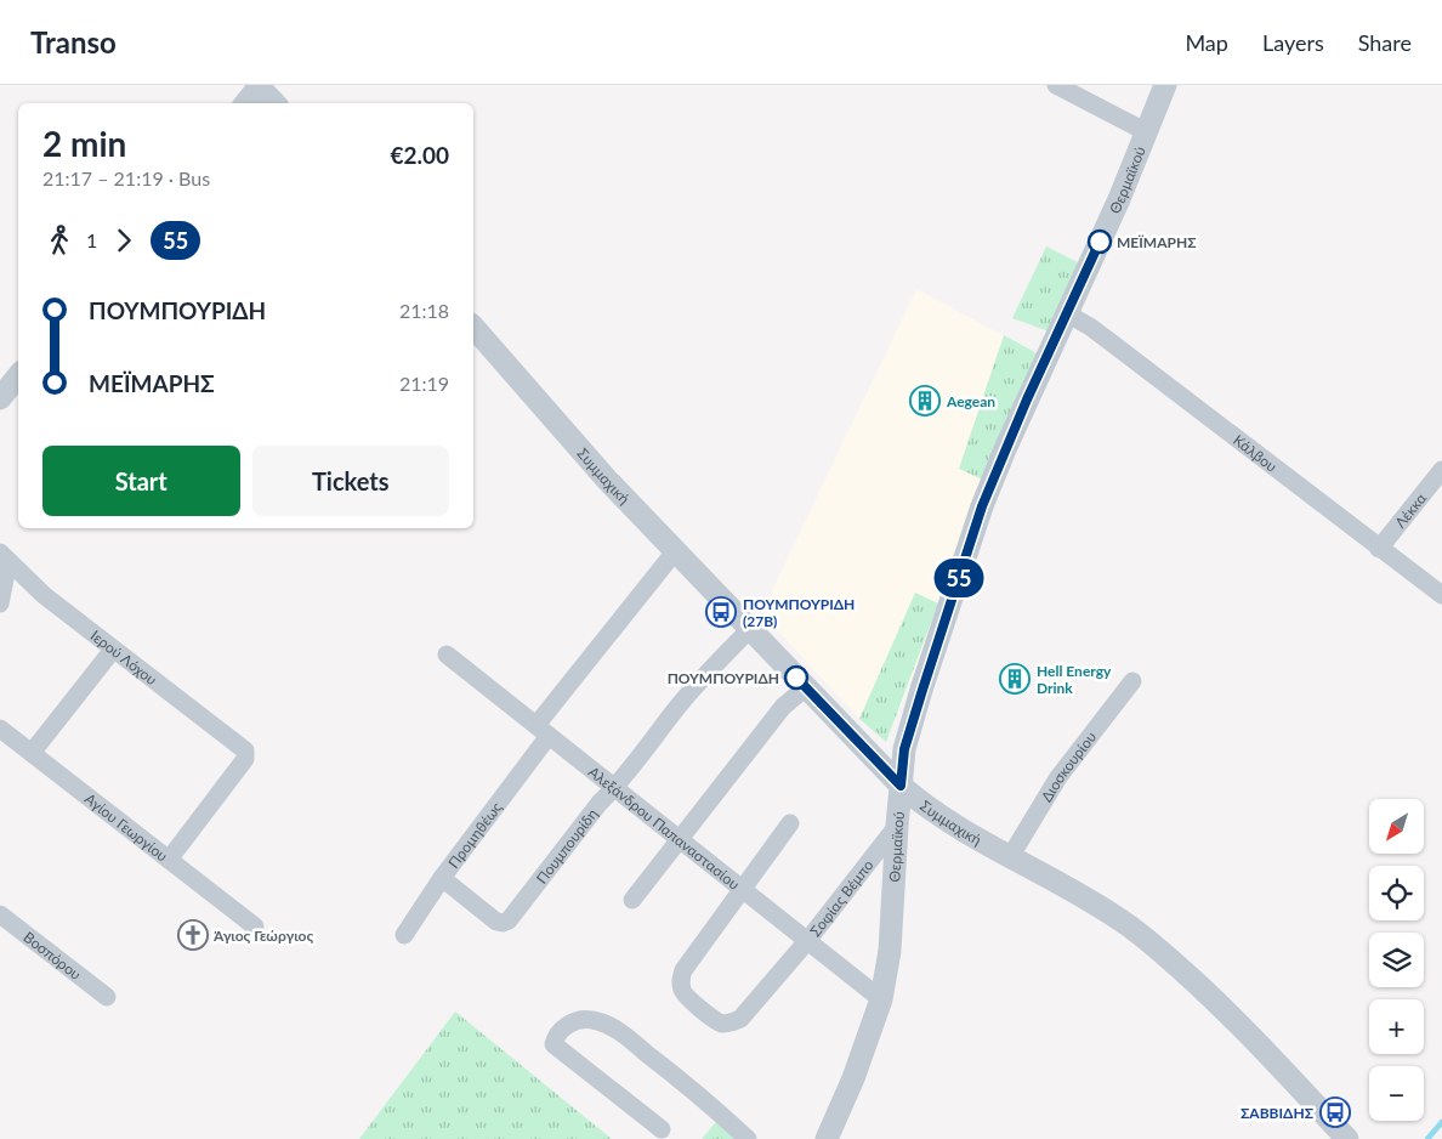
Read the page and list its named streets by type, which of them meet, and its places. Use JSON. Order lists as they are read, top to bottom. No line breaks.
{"streets":{"street":["Θερμαϊκού","Κάλβου","Συμμαχική","Λέκκα","Ιερού Λόχου","Διοσκουρίου","Αλεξάνδρου Παπαναστασίου","Αγίου Γεωργίου","Προμηθέως","Πουμπουρίδη","Σοφίας Βέμπο","Βοσπόρου"]},"crossings":[["Θερμαϊκού","Κάλβου"],["Θερμαϊκού","Συμμαχική"],["Θερμαϊκού","Αλεξάνδρου Παπαναστασίου"],["Θερμαϊκού","Σοφίας Βέμπο"],["Κάλβου","Λέκκα"],["Συμμαχική","Διοσκουρίου"],["Συμμαχική","Προμηθέως"],["Συμμαχική","Πουμπουρίδη"],["Ιερού Λόχου","Αγίου Γεωργίου"],["Αλεξάνδρου Παπαναστασίου","Προμηθέως"],["Αλεξάνδρου Παπαναστασίου","Πουμπουρίδη"],["Αλεξάνδρου Παπαναστασίου","Σοφίας Βέμπο"],["Προμηθέως","Πουμπουρίδη"]],"places":{"other":["ΜΕΪΜΑΡΗΣ","ΠΟΥΜΠΟΥΡΙΔΗ"],"building":["Aegean","Hell Energy Drink"],"bus stop":["ΠΟΥΜΠΟΥΡΙΔΗ (27Β)","ΣΑΒΒΙΔΗΣ"],"church":["Άγιος Γεώργιος"]},"lines":["bus line 55"],"north":"bottom left","page":{"header":"Transo","nav":["Map","Layers","Share"],"on_map":"55","heading":["2 min","21:17 – 21:19 · Bus","€2.00"],"legs":["1","55"],"list":[{"name":"ΠΟΥΜΠΟΥΡΙΔΗ","value":"21:18"},{"name":"ΜΕΪΜΑΡΗΣ","value":"21:19"}],"buttons":["Start","Tickets"],"map_buttons":["+","−"]}}
